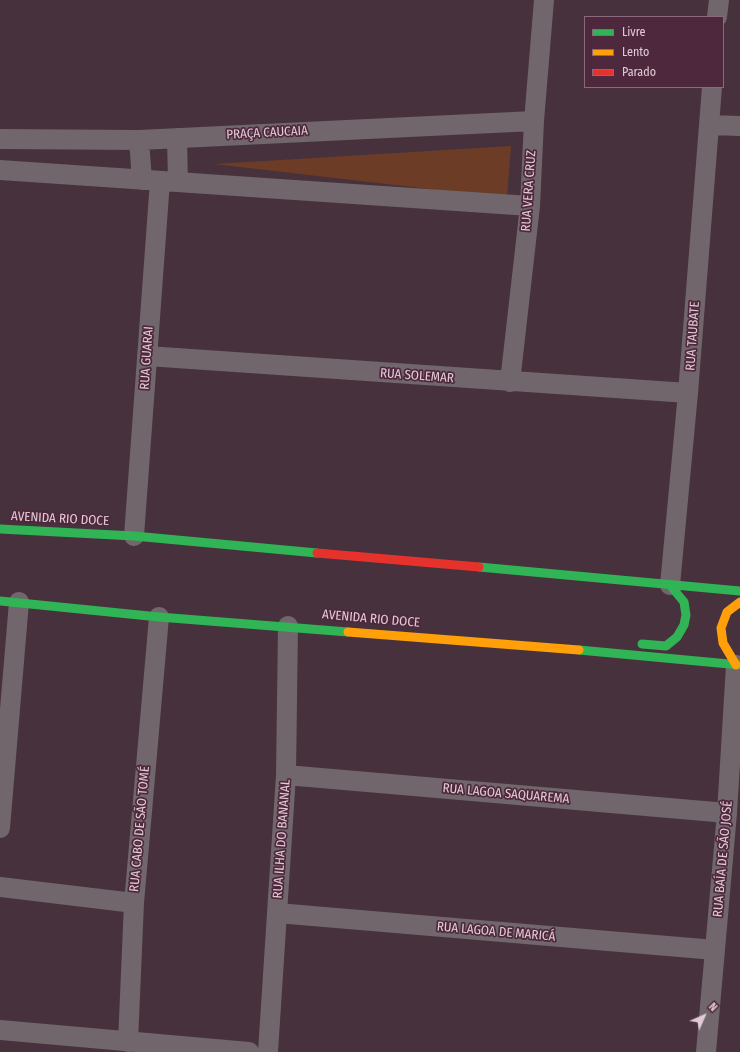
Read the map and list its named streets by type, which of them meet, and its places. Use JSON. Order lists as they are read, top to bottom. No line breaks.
{"streets":{"main road":["AVENIDA RIO DOCE"],"street":["PRAÇA CAUCAIA","RUA VERA CRUZ","RUA TAUBATE","RUA GUARAI","RUA SOLEMAR","RUA LAGOA SAQUAREMA","RUA CABO DE SÃO TOMÉ","RUA ILHA DO BANANAL","RUA BAÍA DE SÃO JOSÉ","RUA LAGOA DE MARICÁ"]},"crossings":[["PRAÇA CAUCAIA","RUA VERA CRUZ"],["RUA VERA CRUZ","RUA SOLEMAR"],["RUA TAUBATE","RUA SOLEMAR"],["RUA TAUBATE","AVENIDA RIO DOCE"],["RUA GUARAI","RUA SOLEMAR"],["RUA GUARAI","AVENIDA RIO DOCE"],["AVENIDA RIO DOCE","RUA CABO DE SÃO TOMÉ"],["AVENIDA RIO DOCE","RUA ILHA DO BANANAL"],["AVENIDA RIO DOCE","RUA BAÍA DE SÃO JOSÉ"],["RUA LAGOA SAQUAREMA","RUA ILHA DO BANANAL"],["RUA LAGOA SAQUAREMA","RUA BAÍA DE SÃO JOSÉ"],["RUA ILHA DO BANANAL","RUA LAGOA DE MARICÁ"],["RUA BAÍA DE SÃO JOSÉ","RUA LAGOA DE MARICÁ"]],"legend":["Livre","Lento","Parado"],"north":"top right"}
